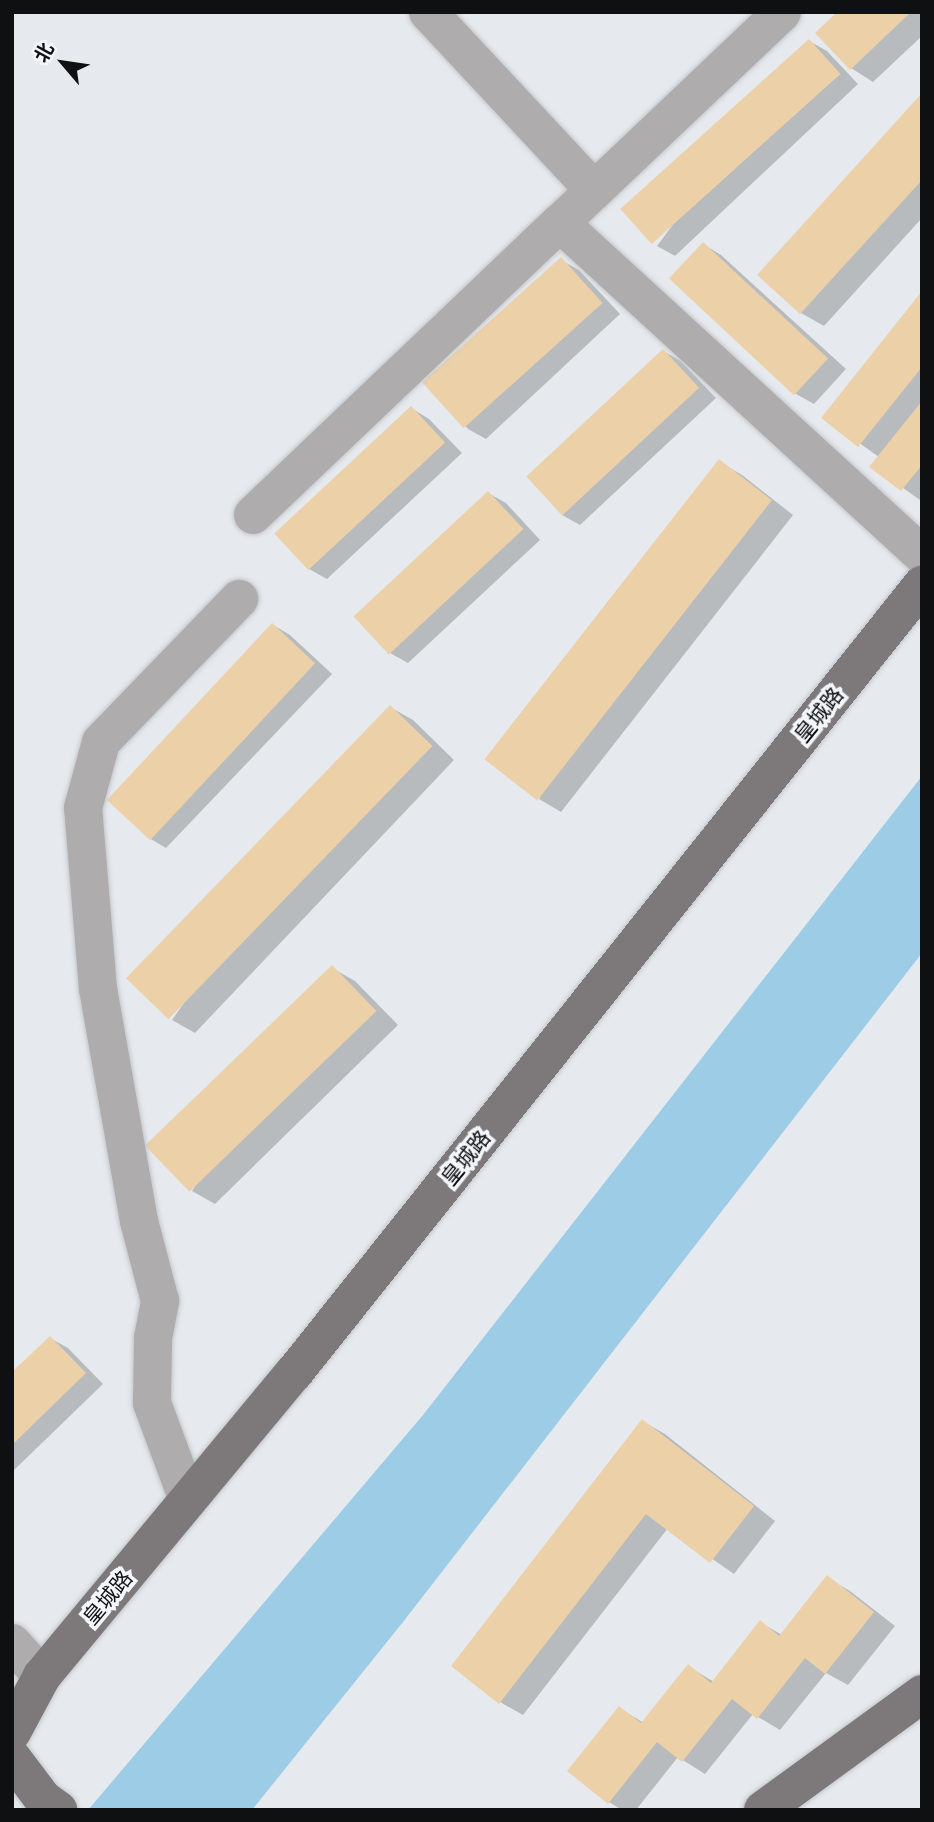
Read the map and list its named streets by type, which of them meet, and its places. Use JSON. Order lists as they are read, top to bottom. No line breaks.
{"streets":{"main road":["皇城路"]},"north":"top left"}
